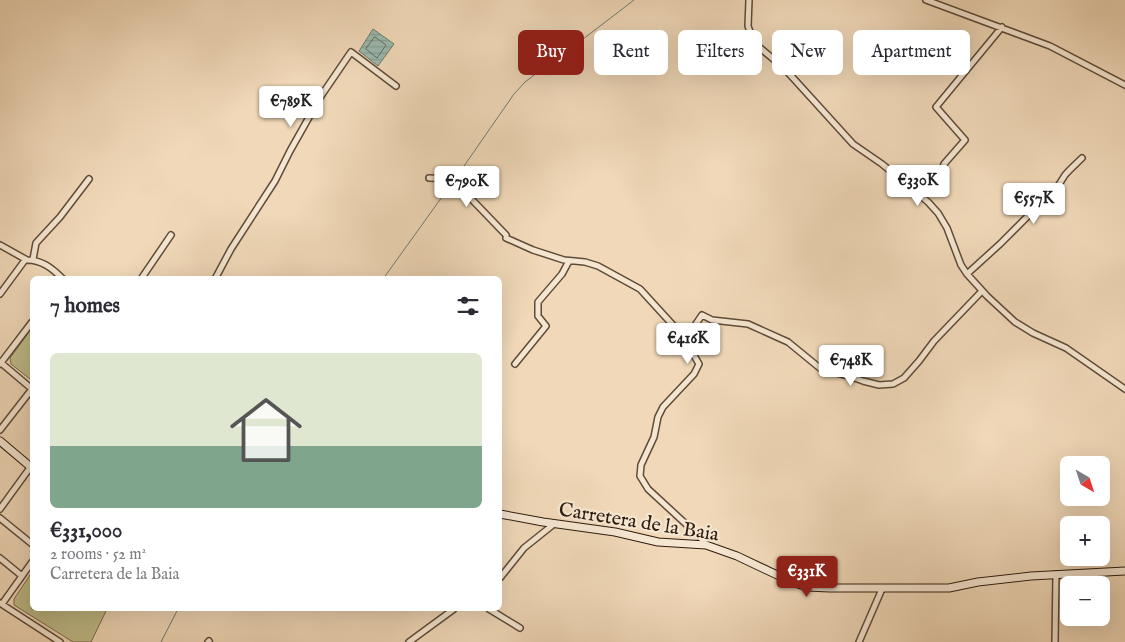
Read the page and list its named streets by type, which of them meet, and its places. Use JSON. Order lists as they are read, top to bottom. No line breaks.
{"streets":{"main road":["Carretera de la Baia"]},"north":"bottom right","page":{"chip":["Buy","Rent","Filters","New","Apartment"],"price":["€789K","€330K","€790K","€557K","€416K","€748K","€331K"],"heading":"7 homes","list":[{"name":"€331,000","note":"2 rooms · 52 m² · Carretera de la Baia"}],"map_buttons":["+","−"]}}
